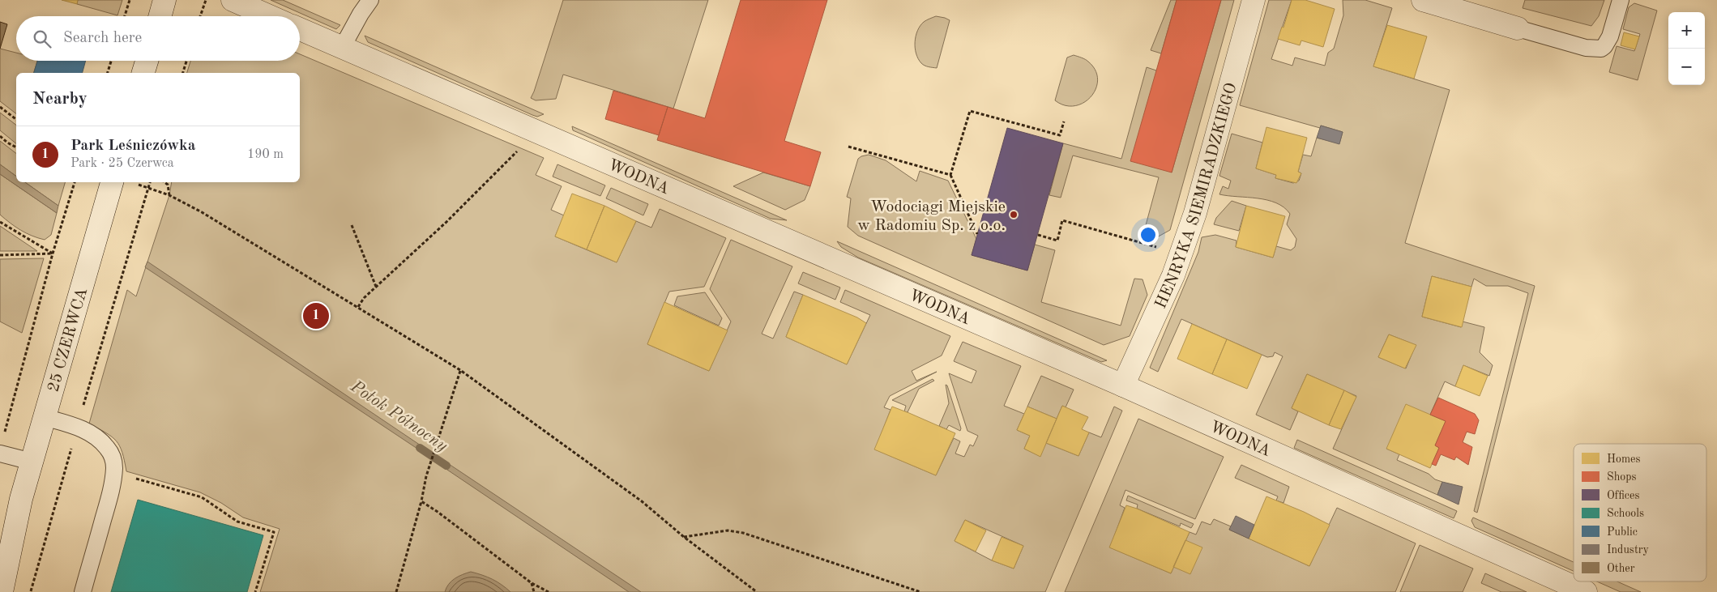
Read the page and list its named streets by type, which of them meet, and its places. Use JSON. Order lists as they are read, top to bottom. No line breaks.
{"streets":{"street":["WODNA","HENRYKA SIEMIRADZKIEGO","25 CZERWCA"]},"crossings":[["WODNA","HENRYKA SIEMIRADZKIEGO"]],"water":["Potok Północny"],"places":["Wodociągi Miejskie w Radomiu Sp. z o.o."],"legend":["Homes","Shops","Offices","Schools","Public","Industry","Other"],"page":{"map_buttons":["+","−"],"search":"Search here","heading":"Nearby","list":[{"mark":"1","name":"Park Leśniczówka","note":"Park · 25 Czerwca","value":"190 m"}],"pins":"1"}}
